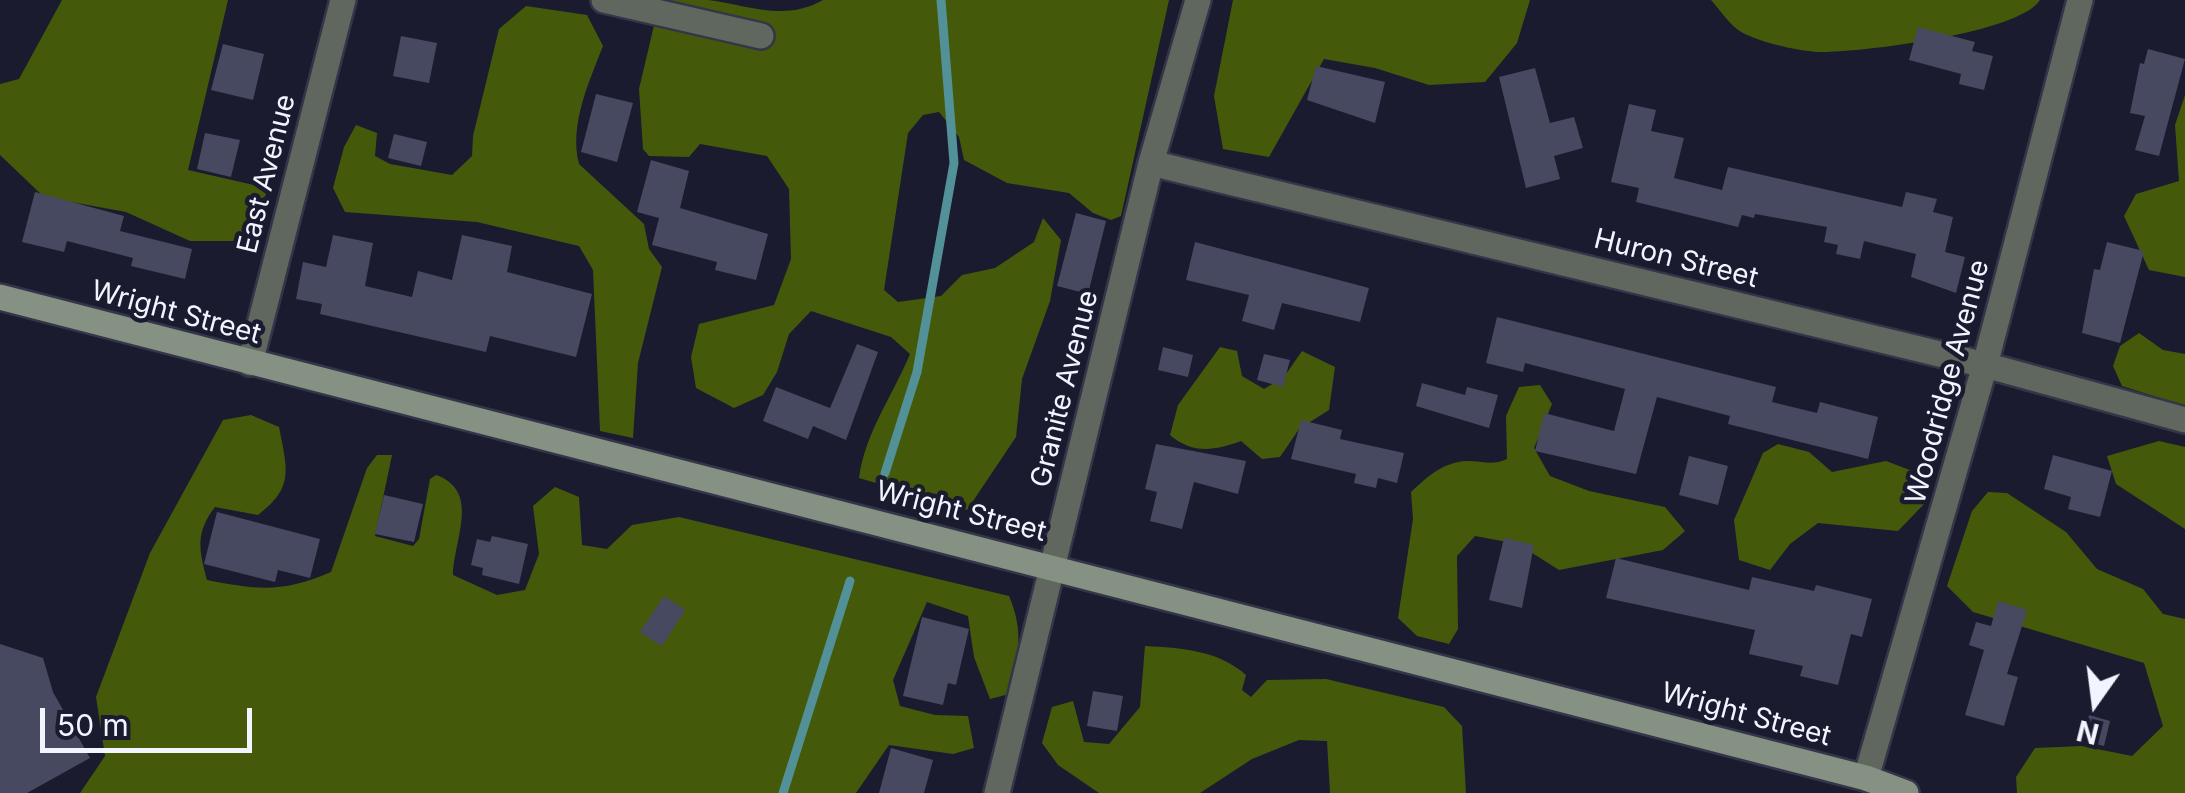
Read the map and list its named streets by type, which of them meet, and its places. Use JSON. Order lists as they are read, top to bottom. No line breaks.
{"streets":{"main road":["Wright Street"],"street":["East Avenue","Huron Street","Woodridge Avenue","Granite Avenue"]},"crossings":[["East Avenue","Wright Street"],["Huron Street","Woodridge Avenue"],["Huron Street","Granite Avenue"],["Wright Street","Woodridge Avenue"],["Wright Street","Granite Avenue"]],"scale_bar":"50 m","north":"bottom"}
